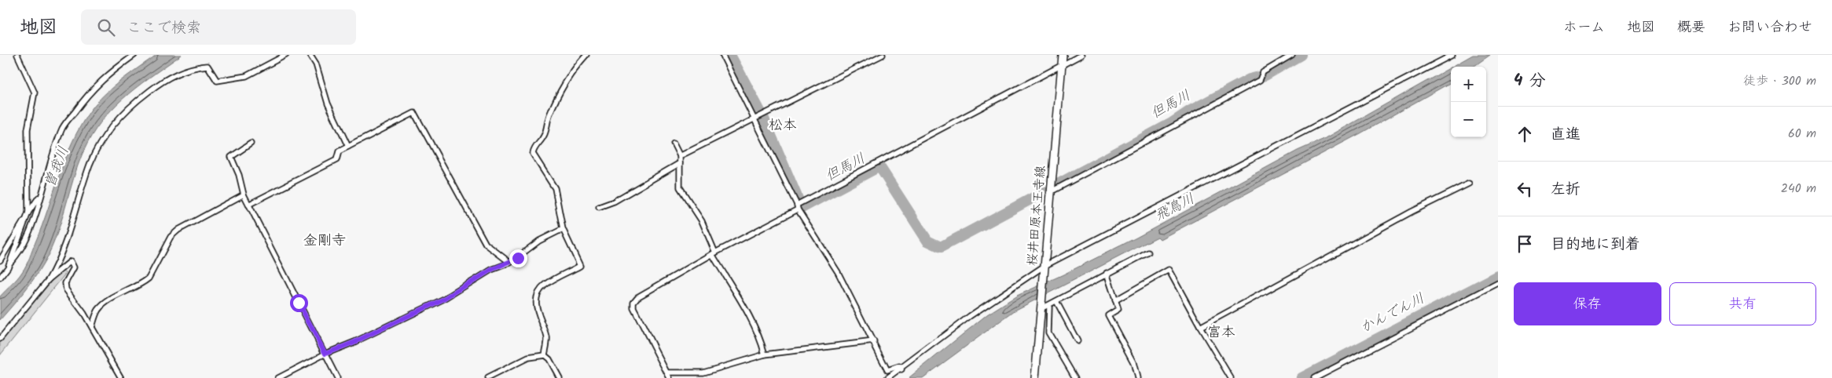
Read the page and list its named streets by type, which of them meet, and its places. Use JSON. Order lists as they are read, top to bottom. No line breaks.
{"streets":{"main road":["桜井田原本王寺線"]},"districts":["松本","金剛寺","富本"],"water":["但馬川","曽我川","飛鳥川","かんでん川"],"page":{"header":"地図","search":"ここで検索","nav":["ホーム","地図","概要","お問い合わせ"],"heading":["4 分","徒歩 · 300 m"],"map_buttons":["+","−"],"list":[["直進","60 m"],["左折","240 m"],"目的地に到着"],"buttons":["保存","共有"]}}
